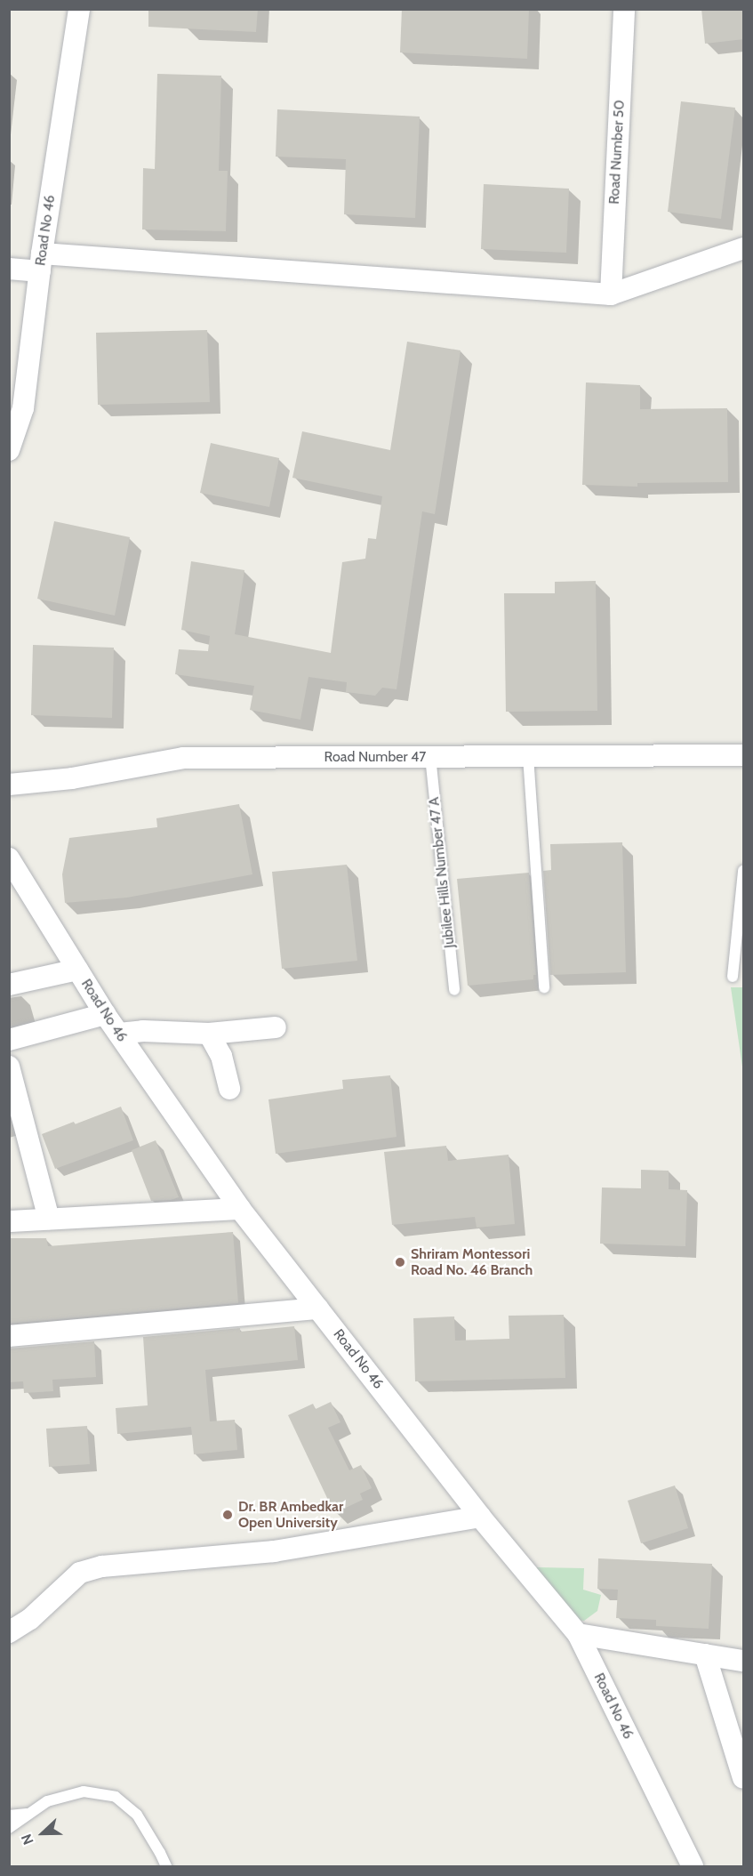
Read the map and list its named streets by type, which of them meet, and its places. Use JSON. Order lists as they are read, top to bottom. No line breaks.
{"streets":{"street":["Road Number 50","Road No 46","Road Number 47"],"lane":["Jubilee Hills Number 47 A"]},"crossings":[["Road Number 47","Jubilee Hills Number 47 A"]],"places":["Shriram Montessori Road No. 46 Branch","Dr. BR Ambedkar Open University"],"north":"left"}
